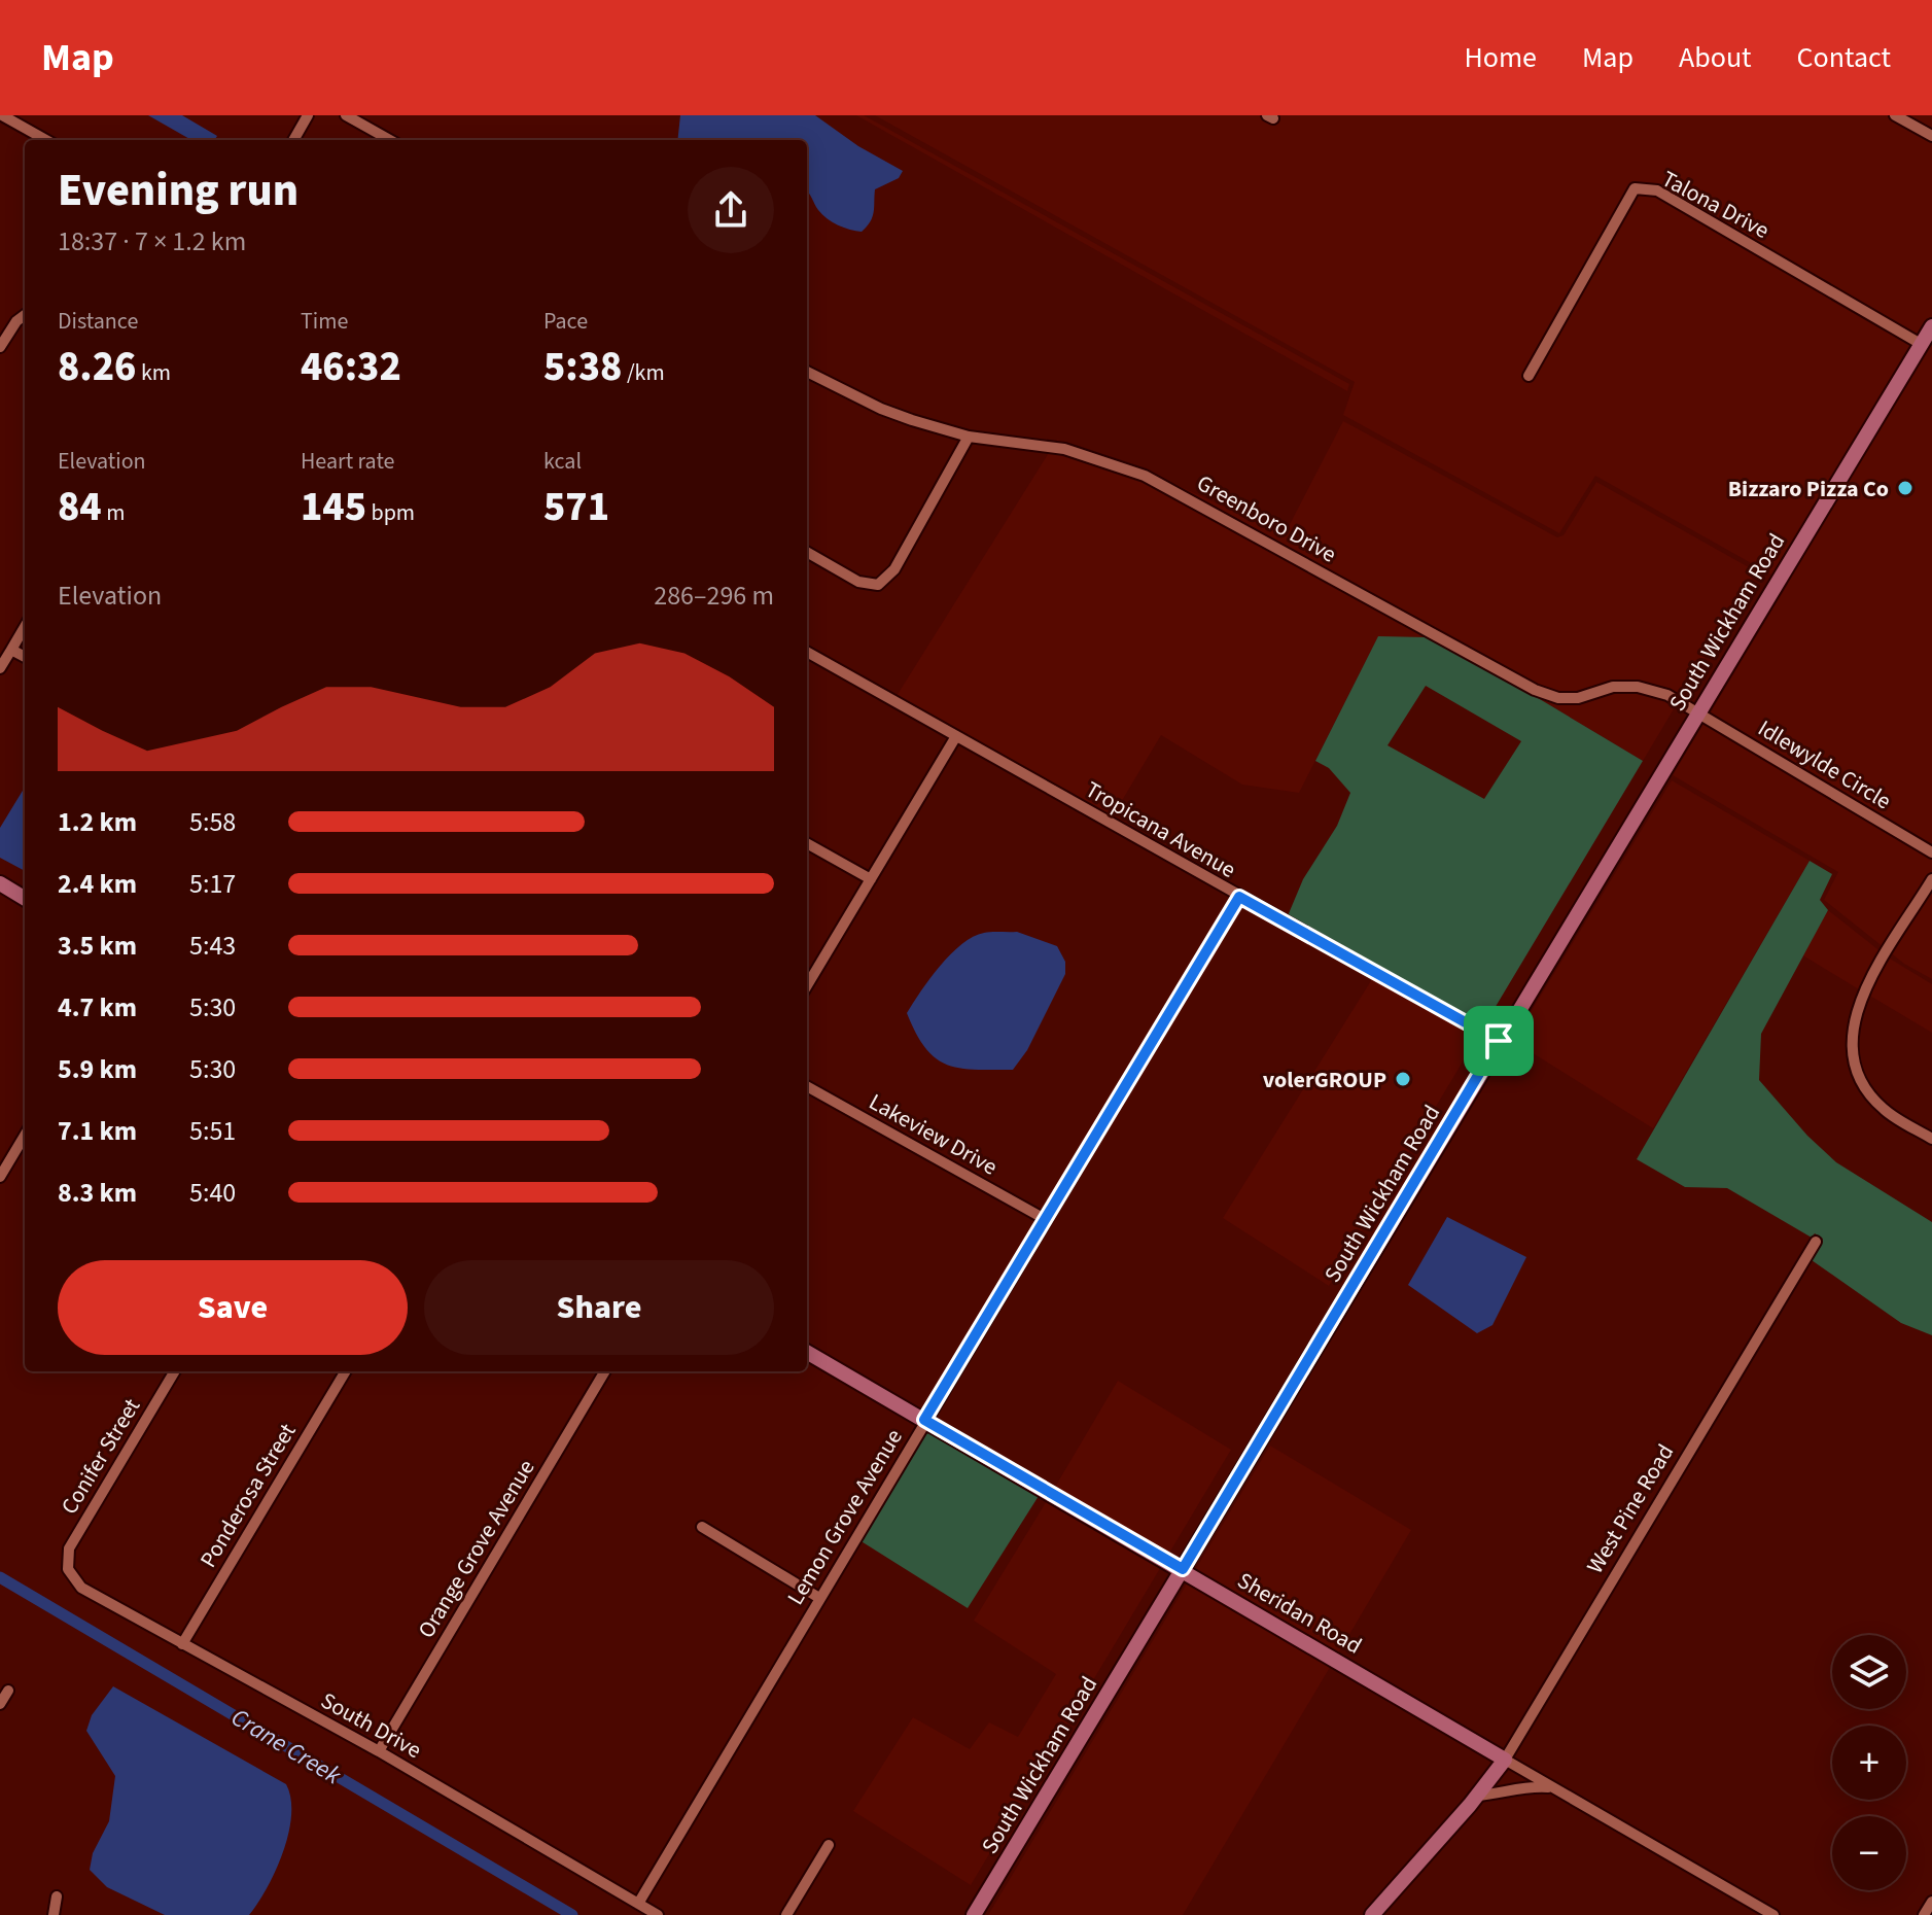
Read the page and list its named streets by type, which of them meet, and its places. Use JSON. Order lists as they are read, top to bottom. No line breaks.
{"streets":{"main road":["South Wickham Road","West Pine Road","Sheridan Road"],"street":["Talona Drive","Greenboro Drive","Idlewylde Circle","Tropicana Avenue","Lakeview Drive","Conifer Street","Ponderosa Street","Lemon Grove Avenue","Orange Grove Avenue","South Drive"]},"crossings":[["Talona Drive","South Wickham Road"],["Greenboro Drive","South Wickham Road"],["Greenboro Drive","Idlewylde Circle"],["South Wickham Road","Idlewylde Circle"],["South Wickham Road","Tropicana Avenue"],["South Wickham Road","Sheridan Road"],["Tropicana Avenue","Lemon Grove Avenue"],["Lakeview Drive","Lemon Grove Avenue"],["Conifer Street","South Drive"],["Ponderosa Street","South Drive"],["West Pine Road","Sheridan Road"],["Lemon Grove Avenue","Sheridan Road"],["Lemon Grove Avenue","South Drive"],["Orange Grove Avenue","South Drive"]],"water":["Crane Creek"],"places":["Bizzaro Pizza Co","volerGROUP"],"page":{"header":"Map","nav":["Home","Map","About","Contact"],"heading":["Evening run","18:37 · 7 × 1.2 km"],"stats":[["Distance","8.26 km"],["Time","46:32"],["Pace","5:38 /km"],["Elevation","84 m"],["Heart rate","145 bpm"],["kcal","571"]],"chart":["Elevation","286–296 m"],"list":[{"name":"1.2 km","note":"5:58"},{"name":"2.4 km","note":"5:17"},{"name":"3.5 km","note":"5:43"},{"name":"4.7 km","note":"5:30"},{"name":"5.9 km","note":"5:30"},{"name":"7.1 km","note":"5:51"},{"name":"8.3 km","note":"5:40"}],"buttons":["Save","Share"],"map_buttons":["+","−"]}}
